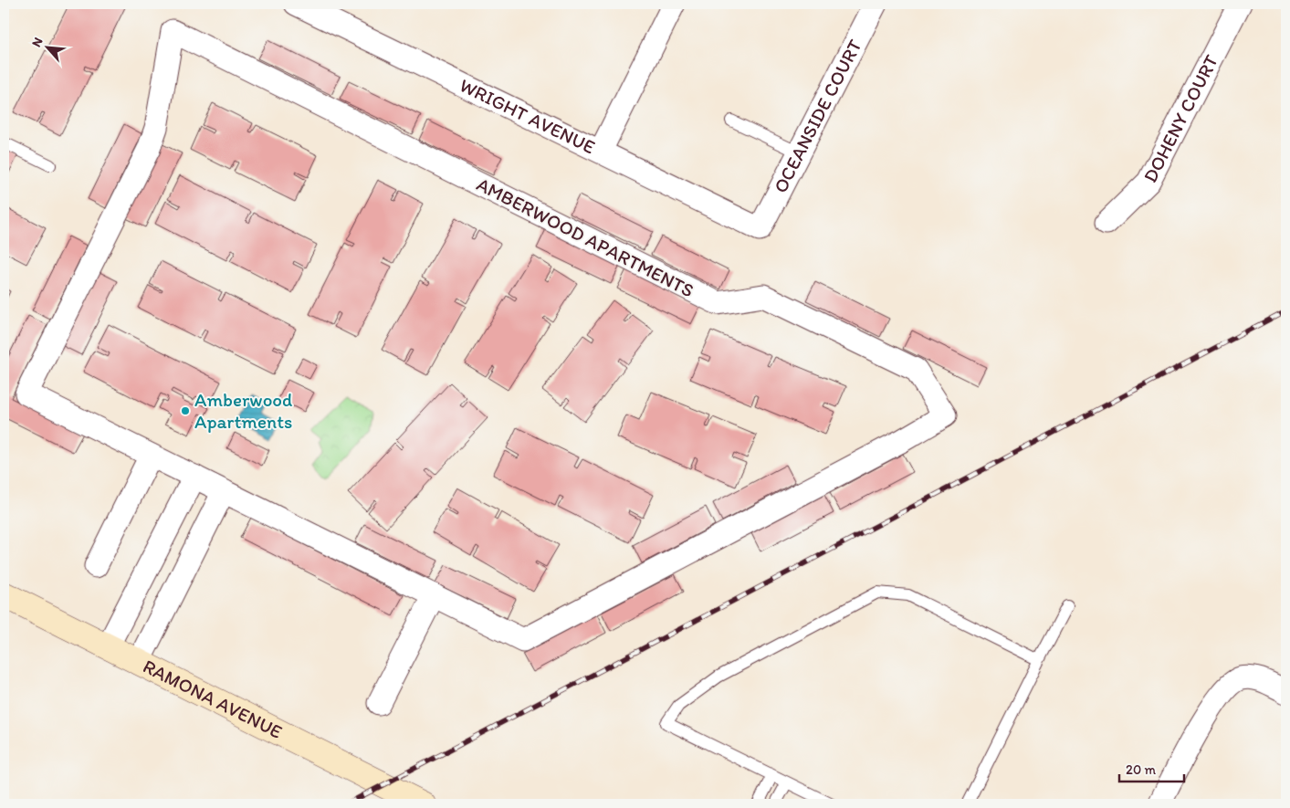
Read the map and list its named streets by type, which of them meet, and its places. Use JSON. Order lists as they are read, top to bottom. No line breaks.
{"streets":{"main road":["RAMONA AVENUE"],"street":["WRIGHT AVENUE","OCEANSIDE COURT","DOHENY COURT","AMBERWOOD APARTMENTS"]},"crossings":[["WRIGHT AVENUE","OCEANSIDE COURT"]],"places":["Amberwood Apartments"],"scale_bar":"20 m","north":"top left"}
